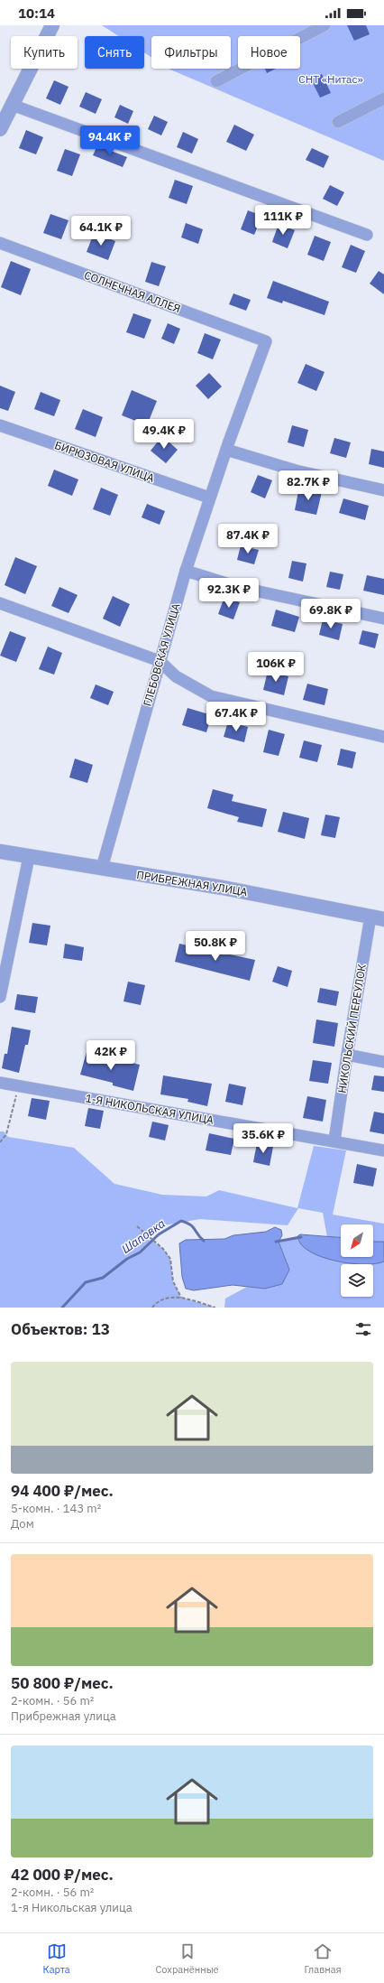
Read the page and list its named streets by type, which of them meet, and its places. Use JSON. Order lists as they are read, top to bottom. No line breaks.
{"streets":{"street":["СОЛНЕЧНАЯ АЛЛЕЯ","БИРЮЗОВАЯ УЛИЦА","ГЛЕБОВСКАЯ УЛИЦА","ПРИБРЕЖНАЯ УЛИЦА","НИКОЛЬСКИЙ ПЕРЕУЛОК","1-Я НИКОЛЬСКАЯ УЛИЦА"]},"crossings":[["СОЛНЕЧНАЯ АЛЛЕЯ","ГЛЕБОВСКАЯ УЛИЦА"],["БИРЮЗОВАЯ УЛИЦА","ГЛЕБОВСКАЯ УЛИЦА"],["ГЛЕБОВСКАЯ УЛИЦА","ПРИБРЕЖНАЯ УЛИЦА"],["ПРИБРЕЖНАЯ УЛИЦА","НИКОЛЬСКИЙ ПЕРЕУЛОК"],["НИКОЛЬСКИЙ ПЕРЕУЛОК","1-Я НИКОЛЬСКАЯ УЛИЦА"]],"water":["Шаповка"],"parks":["СНТ «Нитас»"],"north":"bottom left","page":{"status":"10:14","chip":["Купить","Снять","Фильтры","Новое"],"price":["94.4K ₽","111K ₽","64.1K ₽","49.4K ₽","82.7K ₽","87.4K ₽","92.3K ₽","69.8K ₽","106K ₽","67.4K ₽","50.8K ₽","42K ₽","35.6K ₽"],"heading":"Объектов: 13","list":[{"name":"94 400 ₽/мес.","note":"5-комн. · 143 m² · Дом"},{"name":"50 800 ₽/мес.","note":"2-комн. · 56 m² · Прибрежная улица"},{"name":"42 000 ₽/мес.","note":"2-комн. · 56 m² · 1-я Никольская улица"}],"tabs":["Карта","Сохранённые","Главная"]}}
